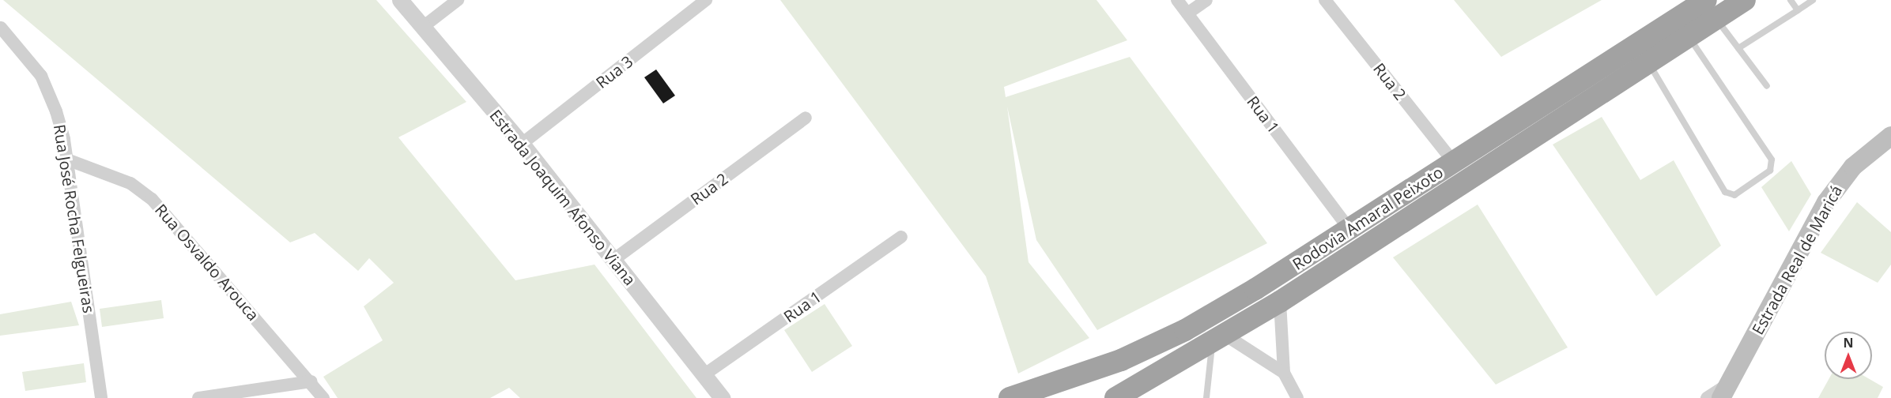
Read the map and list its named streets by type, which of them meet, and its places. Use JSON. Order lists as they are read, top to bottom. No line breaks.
{"streets":{"highway":["Rodovia Amaral Peixoto"],"main road":["Estrada Real de Maricá"],"street":["Rua 3","Rua 2","Rua 1","Estrada Joaquim Afonso Viana","Rua José Rocha Felgueiras","Rua Osvaldo Arouca"]},"crossings":[["Rua 3","Estrada Joaquim Afonso Viana"],["Rua 2","Estrada Joaquim Afonso Viana"],["Rua 2","Rodovia Amaral Peixoto"],["Rua 1","Estrada Joaquim Afonso Viana"],["Rua 1","Rodovia Amaral Peixoto"],["Rua José Rocha Felgueiras","Rua Osvaldo Arouca"]],"north":"top"}
